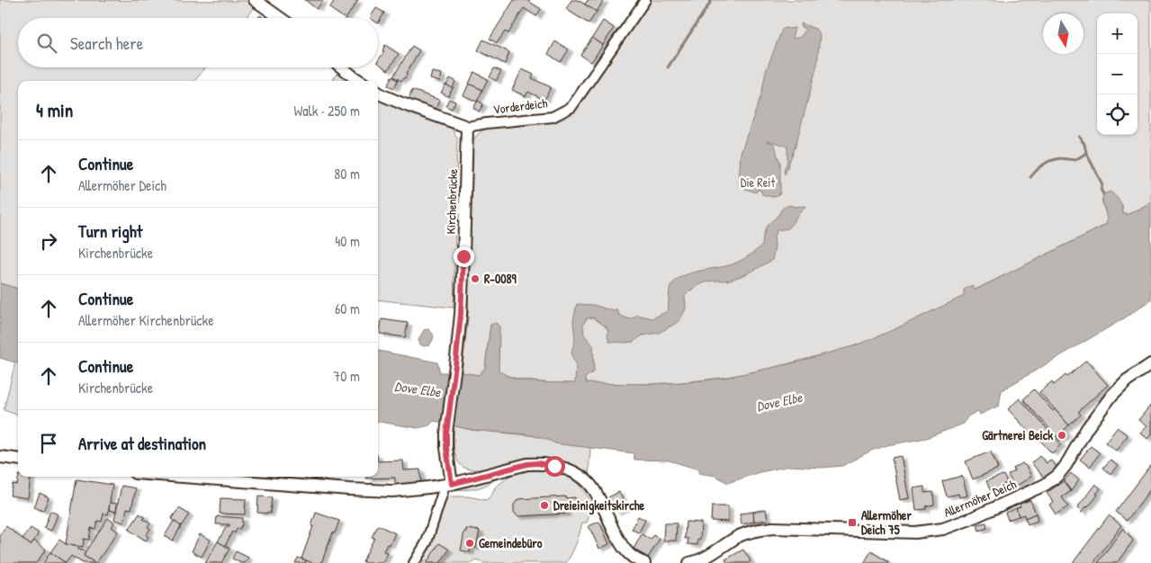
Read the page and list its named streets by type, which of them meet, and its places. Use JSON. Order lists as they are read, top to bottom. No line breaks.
{"streets":{"street":["Vorderdeich","Kirchenbrücke","Allermöher Deich"]},"crossings":[["Vorderdeich","Kirchenbrücke"]],"water":["Dove Elbe"],"parks":["Die Reit"],"places":{"other":["R-0089","Gärtnerei Beick","Dreieinigkeitskirche","Gemeindebüro"],"transit":["Allermöher Deich 75"]},"north":"bottom","page":{"map_buttons":["+","−"],"search":"Search here","heading":["4 min","Walk · 250 m"],"list":[["Continue","Allermöher Deich","80 m"],["Turn right","Kirchenbrücke","40 m"],["Continue","Allermöher Kirchenbrücke","60 m"],["Continue","Kirchenbrücke","70 m"],"Arrive at destination"]}}
